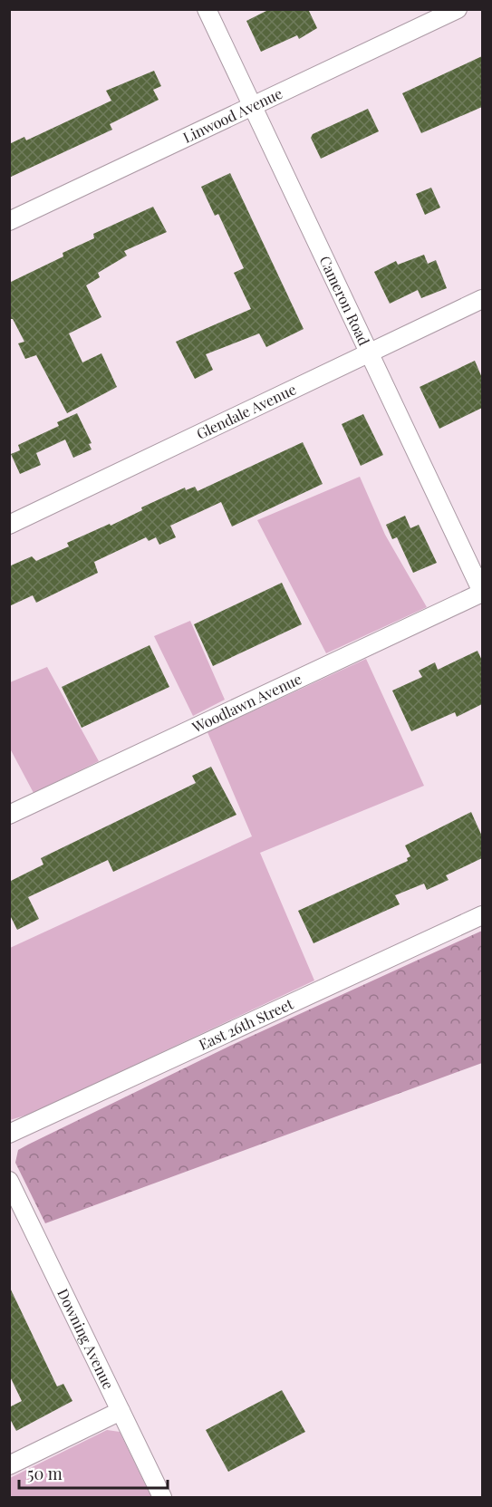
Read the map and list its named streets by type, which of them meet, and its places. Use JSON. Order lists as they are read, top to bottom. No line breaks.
{"streets":{"street":["Linwood Avenue","Cameron Road","Glendale Avenue","Woodlawn Avenue","East 26th Street","Downing Avenue"]},"crossings":[["Linwood Avenue","Cameron Road"],["Cameron Road","Glendale Avenue"],["Cameron Road","Woodlawn Avenue"]],"scale_bar":"50 m"}
